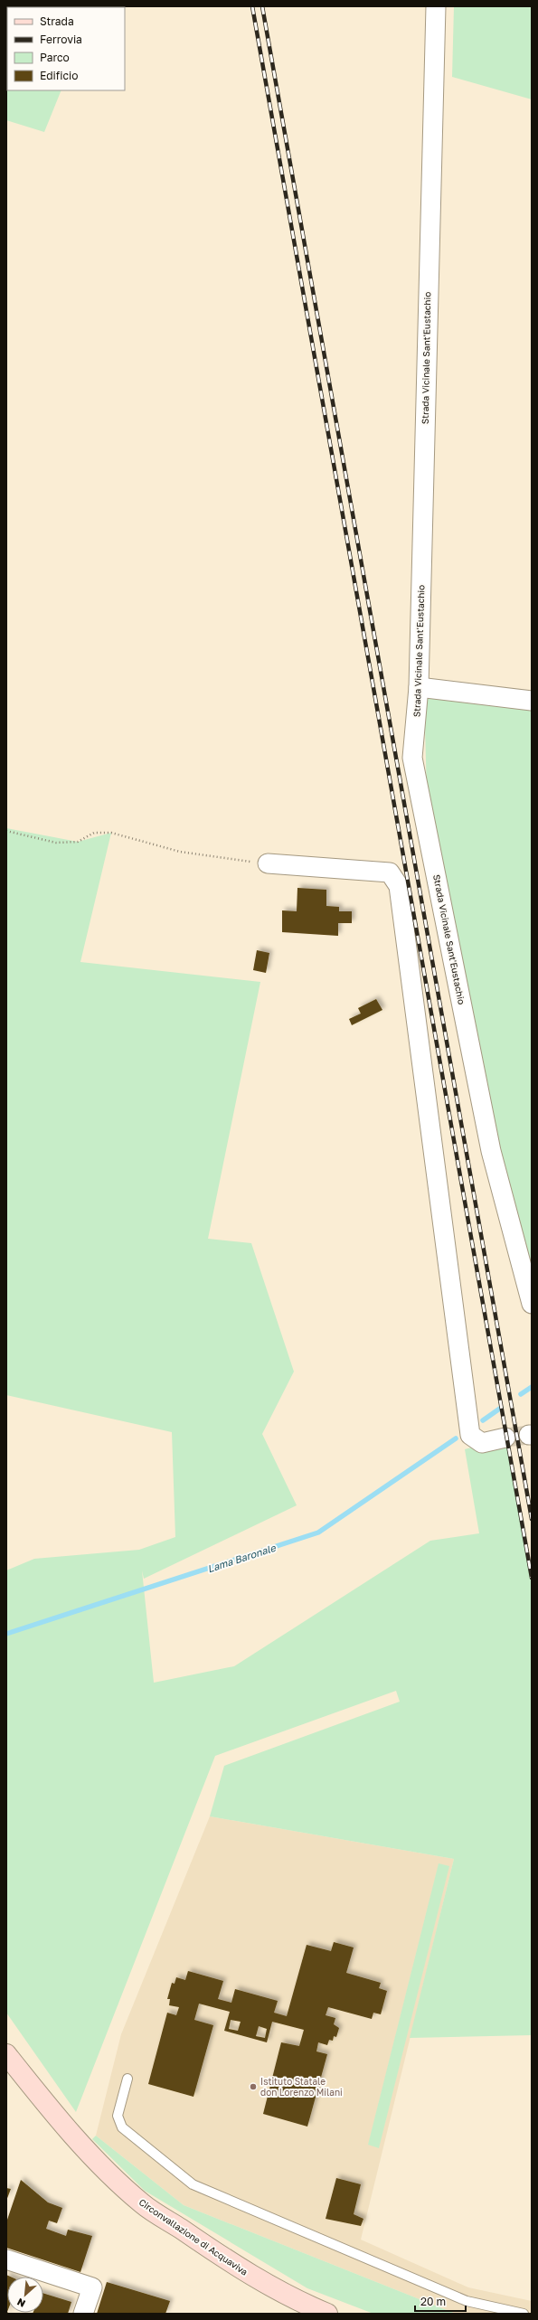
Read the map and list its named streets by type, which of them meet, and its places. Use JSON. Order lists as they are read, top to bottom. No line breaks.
{"streets":{"main road":["Circonvallazione di Acquaviva"],"street":["Strada Vicinale Sant'Eustachio"]},"water":["Lama Baronale"],"places":["Istituto Statale don Lorenzo Milani"],"legend":["Strada","Ferrovia","Parco","Edificio"],"scale_bar":"20 m","north":"bottom left"}
